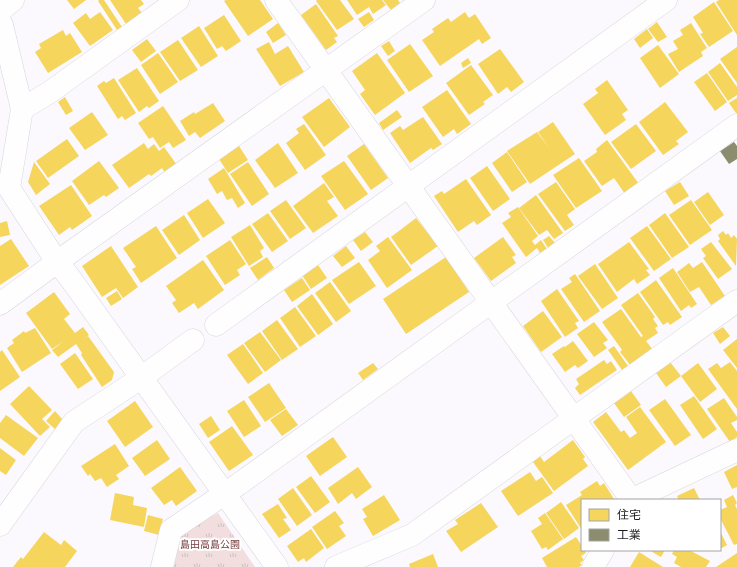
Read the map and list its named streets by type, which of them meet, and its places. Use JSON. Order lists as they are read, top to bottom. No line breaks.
{"parks":["島田高島公園"],"legend":["住宅","工業"]}
